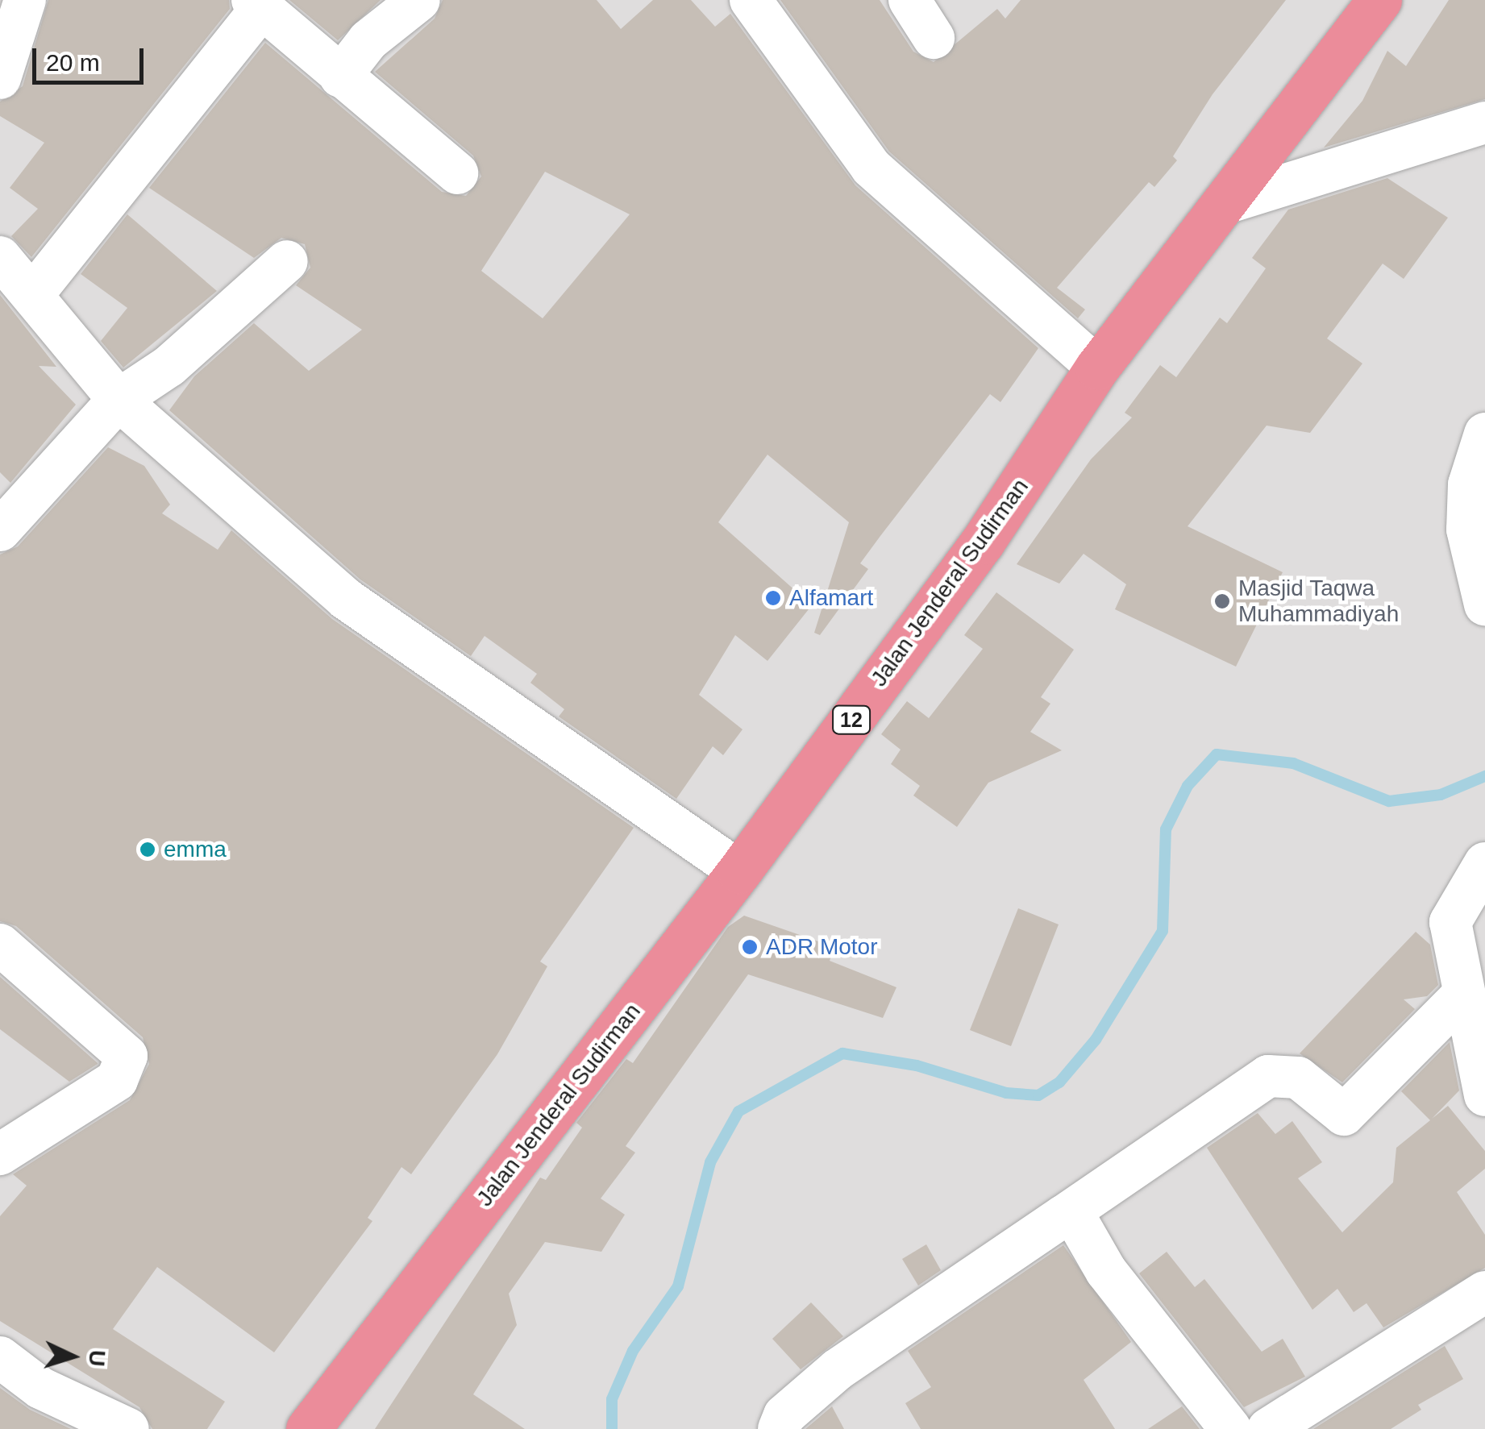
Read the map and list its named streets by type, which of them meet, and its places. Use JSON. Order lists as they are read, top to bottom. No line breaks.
{"streets":{"highway":["Jalan Jenderal Sudirman","12"]},"places":["Alfamart","Masjid Taqwa Muhammadiyah","emma","ADR Motor"],"scale_bar":"20 m","north":"right"}
